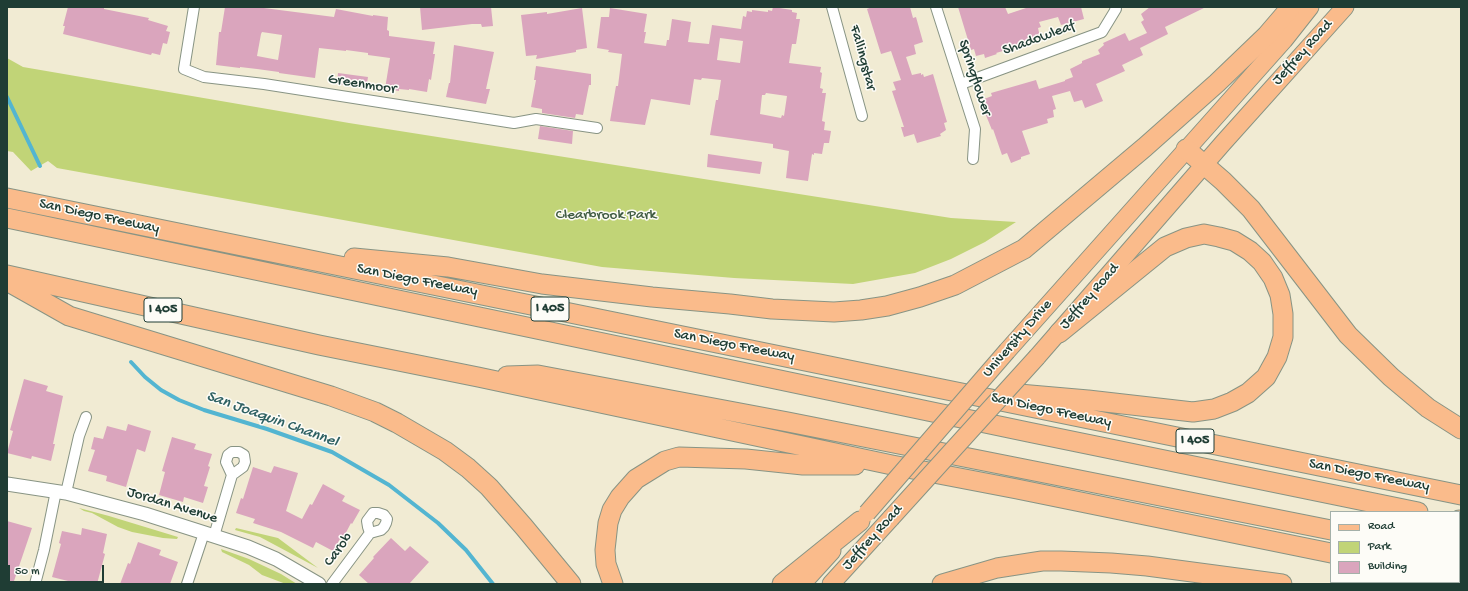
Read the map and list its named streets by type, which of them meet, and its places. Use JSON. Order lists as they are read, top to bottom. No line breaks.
{"streets":{"highway":["San Diego Freeway","I 405"],"main road":["Jeffrey Road","University Drive"],"street":["Shadowleaf","Fallingstar","Springflower","Greenmoor","Jordan Avenue","Carob"]},"crossings":[["Shadowleaf","Springflower"],["Jeffrey Road","University Drive"]],"water":["San Joaquin Channel"],"parks":["Clearbrook Park"],"legend":["Road","Park","Building"],"scale_bar":"50 m"}
